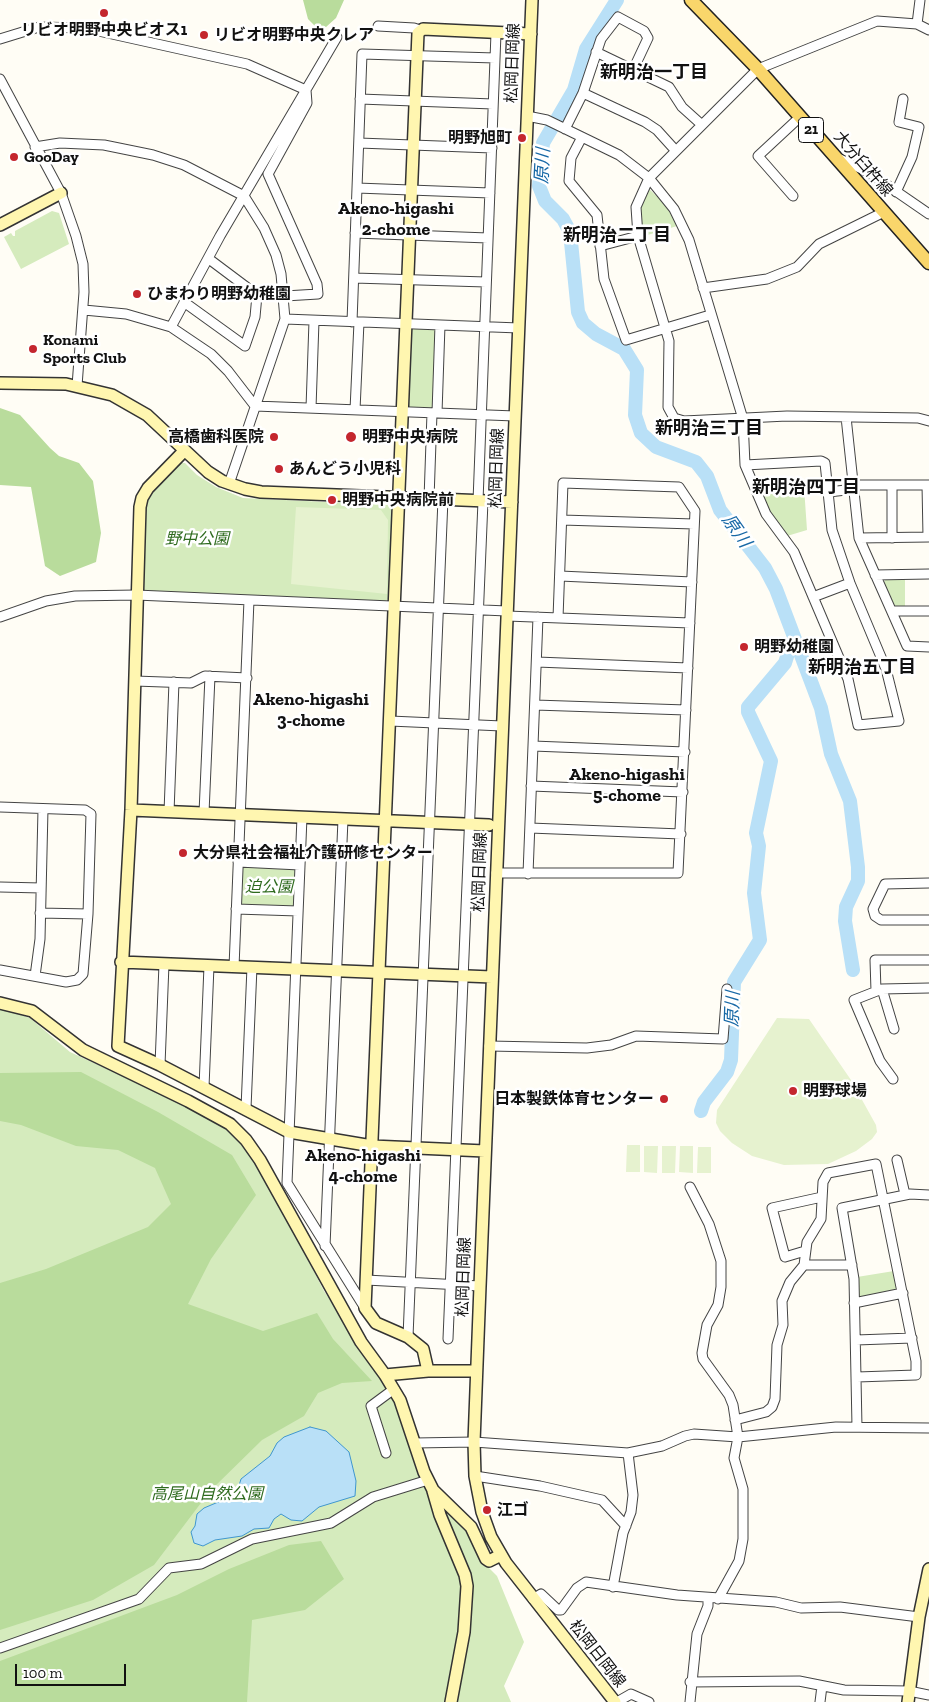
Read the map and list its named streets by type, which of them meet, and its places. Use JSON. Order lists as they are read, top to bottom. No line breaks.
{"streets":{"main road":["21","大分臼杵線"],"street":["松岡日岡線"]},"districts":["新明治一丁目","Akeno-higashi 2-chome","新明治二丁目","新明治三丁目","新明治四丁目","新明治五丁目","Akeno-higashi 3-chome","Akeno-higashi 5-chome","Akeno-higashi 4-chome"],"water":["原川"],"parks":["野中公園","迫公園","高尾山自然公園"],"places":["リビオ明野中央ビオス1","リビオ明野中央クレア","明野旭町","GooDay","ひまわり明野幼稚園","Konami Sports Club","高橋歯科医院","明野中央病院","あんどう小児科","明野中央病院前","明野幼稚園","大分県社会福祉介護研修センター","明野球場","日本製鉄体育センター","江ゴ"],"scale_bar":"100 m"}
